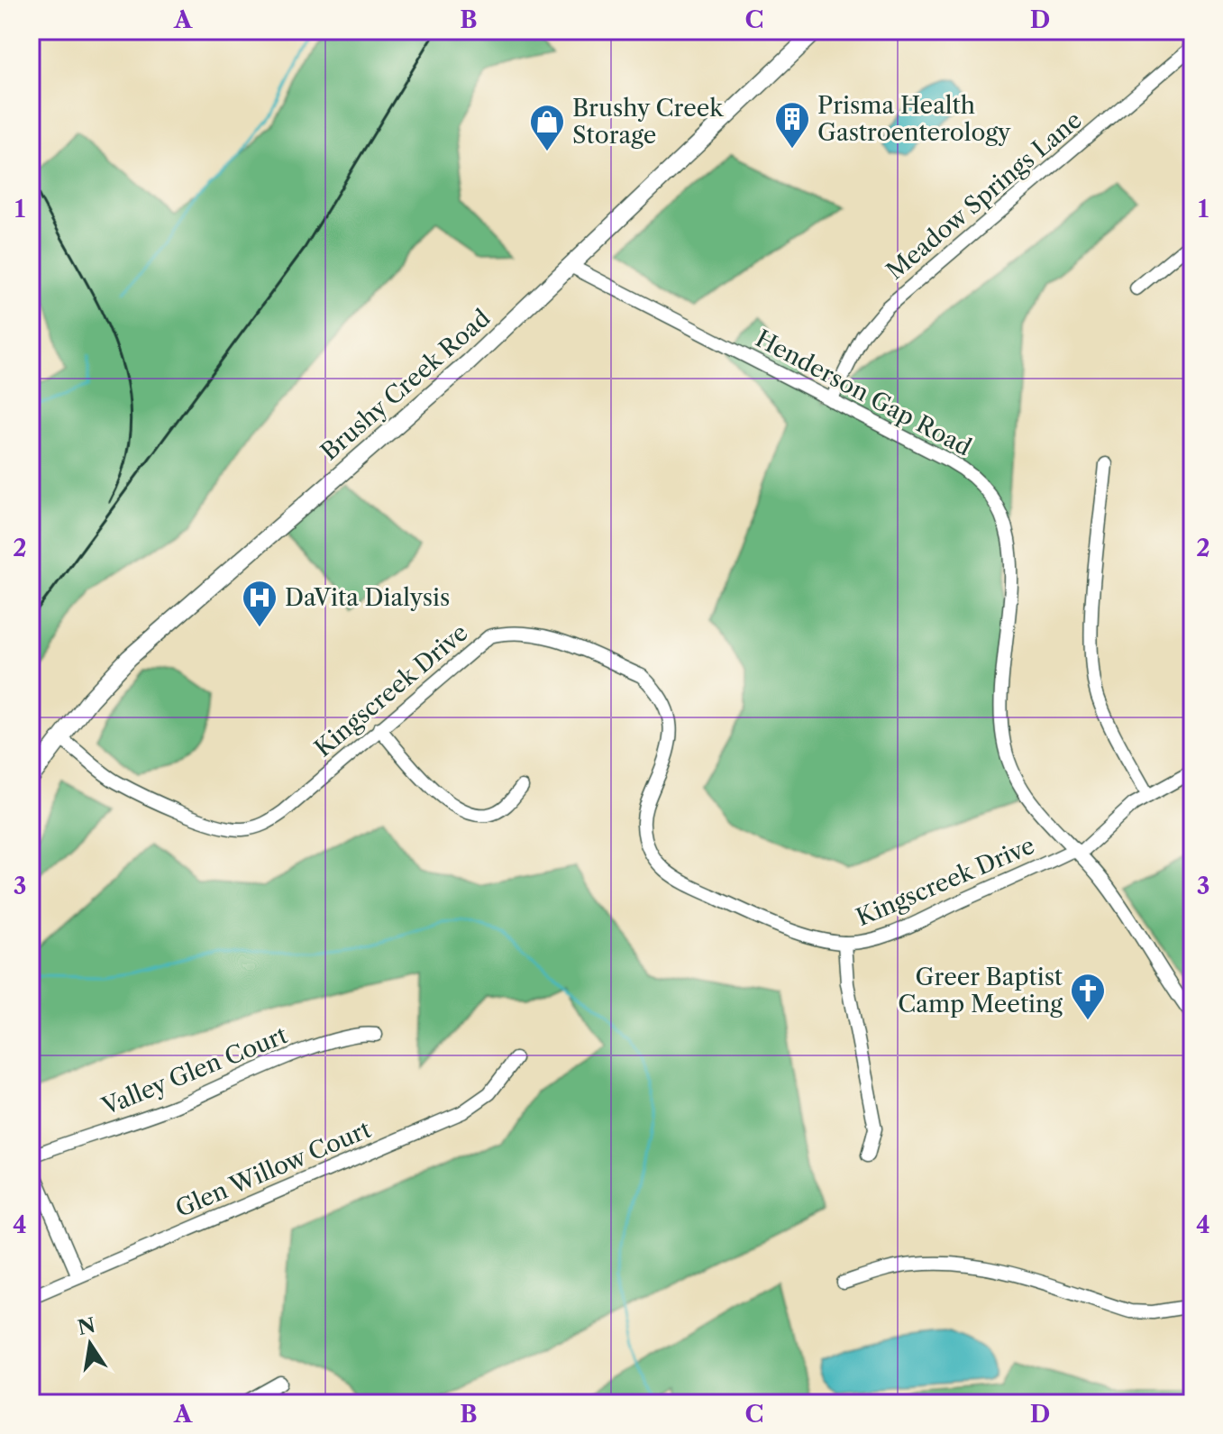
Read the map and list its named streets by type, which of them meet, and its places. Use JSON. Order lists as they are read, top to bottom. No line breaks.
{"streets":{"main road":["Brushy Creek Road"],"street":["Meadow Springs Lane","Henderson Gap Road","Kingscreek Drive","Valley Glen Court","Glen Willow Court"]},"crossings":[["Meadow Springs Lane","Henderson Gap Road"],["Brushy Creek Road","Henderson Gap Road"],["Brushy Creek Road","Kingscreek Drive"],["Henderson Gap Road","Kingscreek Drive"]],"places":{"building":["Prisma Health Gastroenterology"],"shop":["Brushy Creek Storage"],"hospital":["DaVita Dialysis"],"church":["Greer Baptist Camp Meeting"]},"north":"top","grid":{"columns":["A","B","C","D"],"rows":["1","2","3","4"]}}
